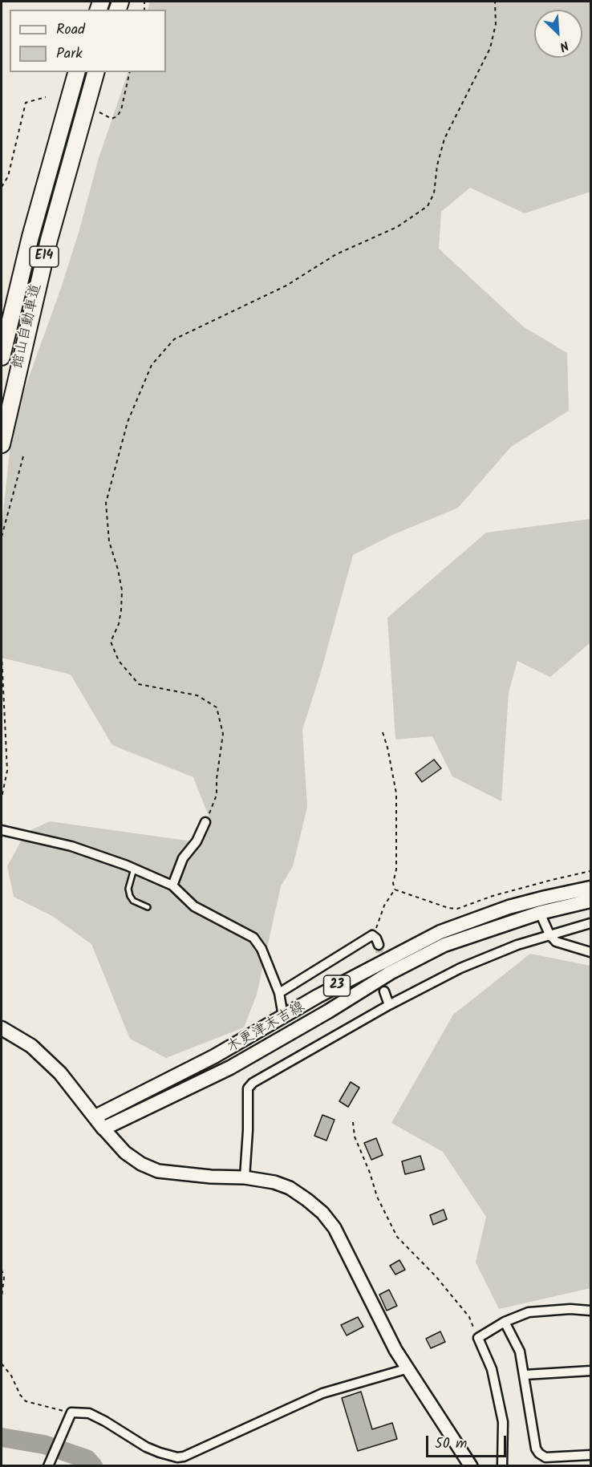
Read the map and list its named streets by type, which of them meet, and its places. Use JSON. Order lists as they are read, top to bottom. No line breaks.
{"streets":{"highway":["E14","館山自動車道"],"main road":["23","木更津末吉線"]},"legend":["Road","Park"],"scale_bar":"50 m","north":"bottom right"}
